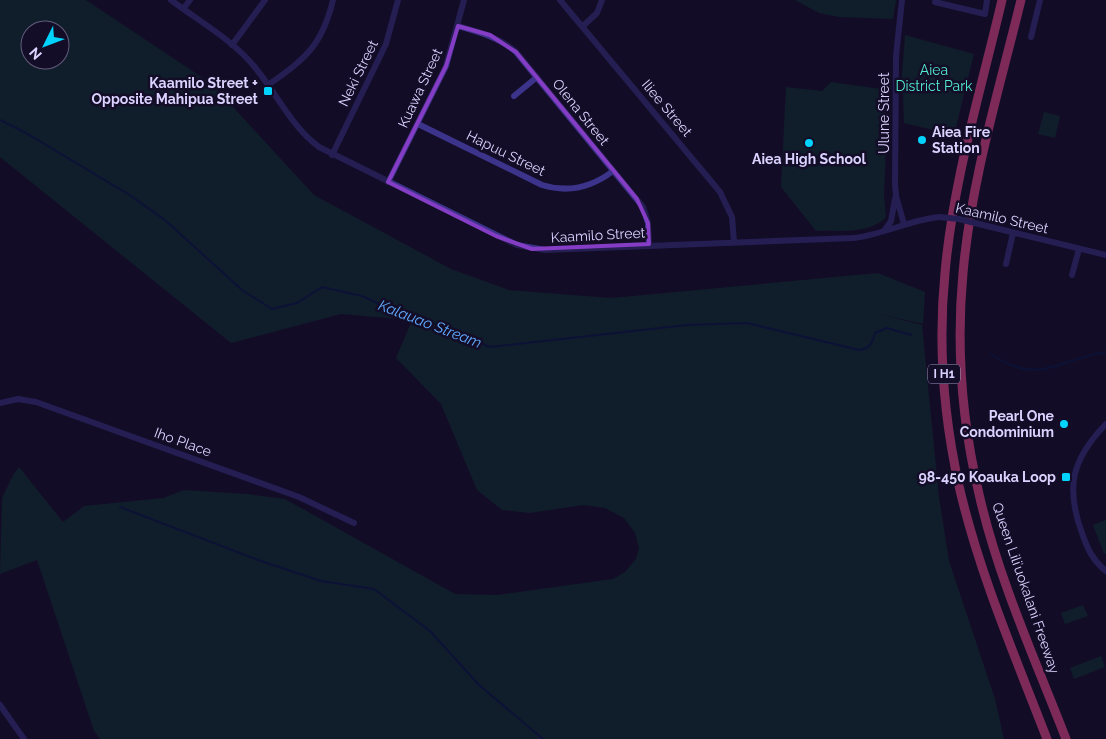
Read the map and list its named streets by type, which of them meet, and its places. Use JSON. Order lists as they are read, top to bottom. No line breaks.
{"streets":{"highway":["I H1","Queen Liliʻuokalani Freeway"],"street":["Neki Street","Kuawa Street","Iliee Street","Olena Street","Ulune Street","Hapuu Street","Kaamilo Street","Iho Place"]},"crossings":[["Neki Street","Kaamilo Street"],["Kuawa Street","Olena Street"],["Kuawa Street","Hapuu Street"],["Kuawa Street","Kaamilo Street"],["Iliee Street","Kaamilo Street"],["Olena Street","Hapuu Street"],["Olena Street","Kaamilo Street"],["Ulune Street","Kaamilo Street"]],"water":["Kalauao Stream"],"parks":["Aiea District Park"],"places":{"transit":["Kaamilo Street + Opposite Mahipua Street","98-450 Koauka Loop"],"other":["Aiea Fire Station","Aiea High School","Pearl One Condominium"]},"north":"bottom left"}
